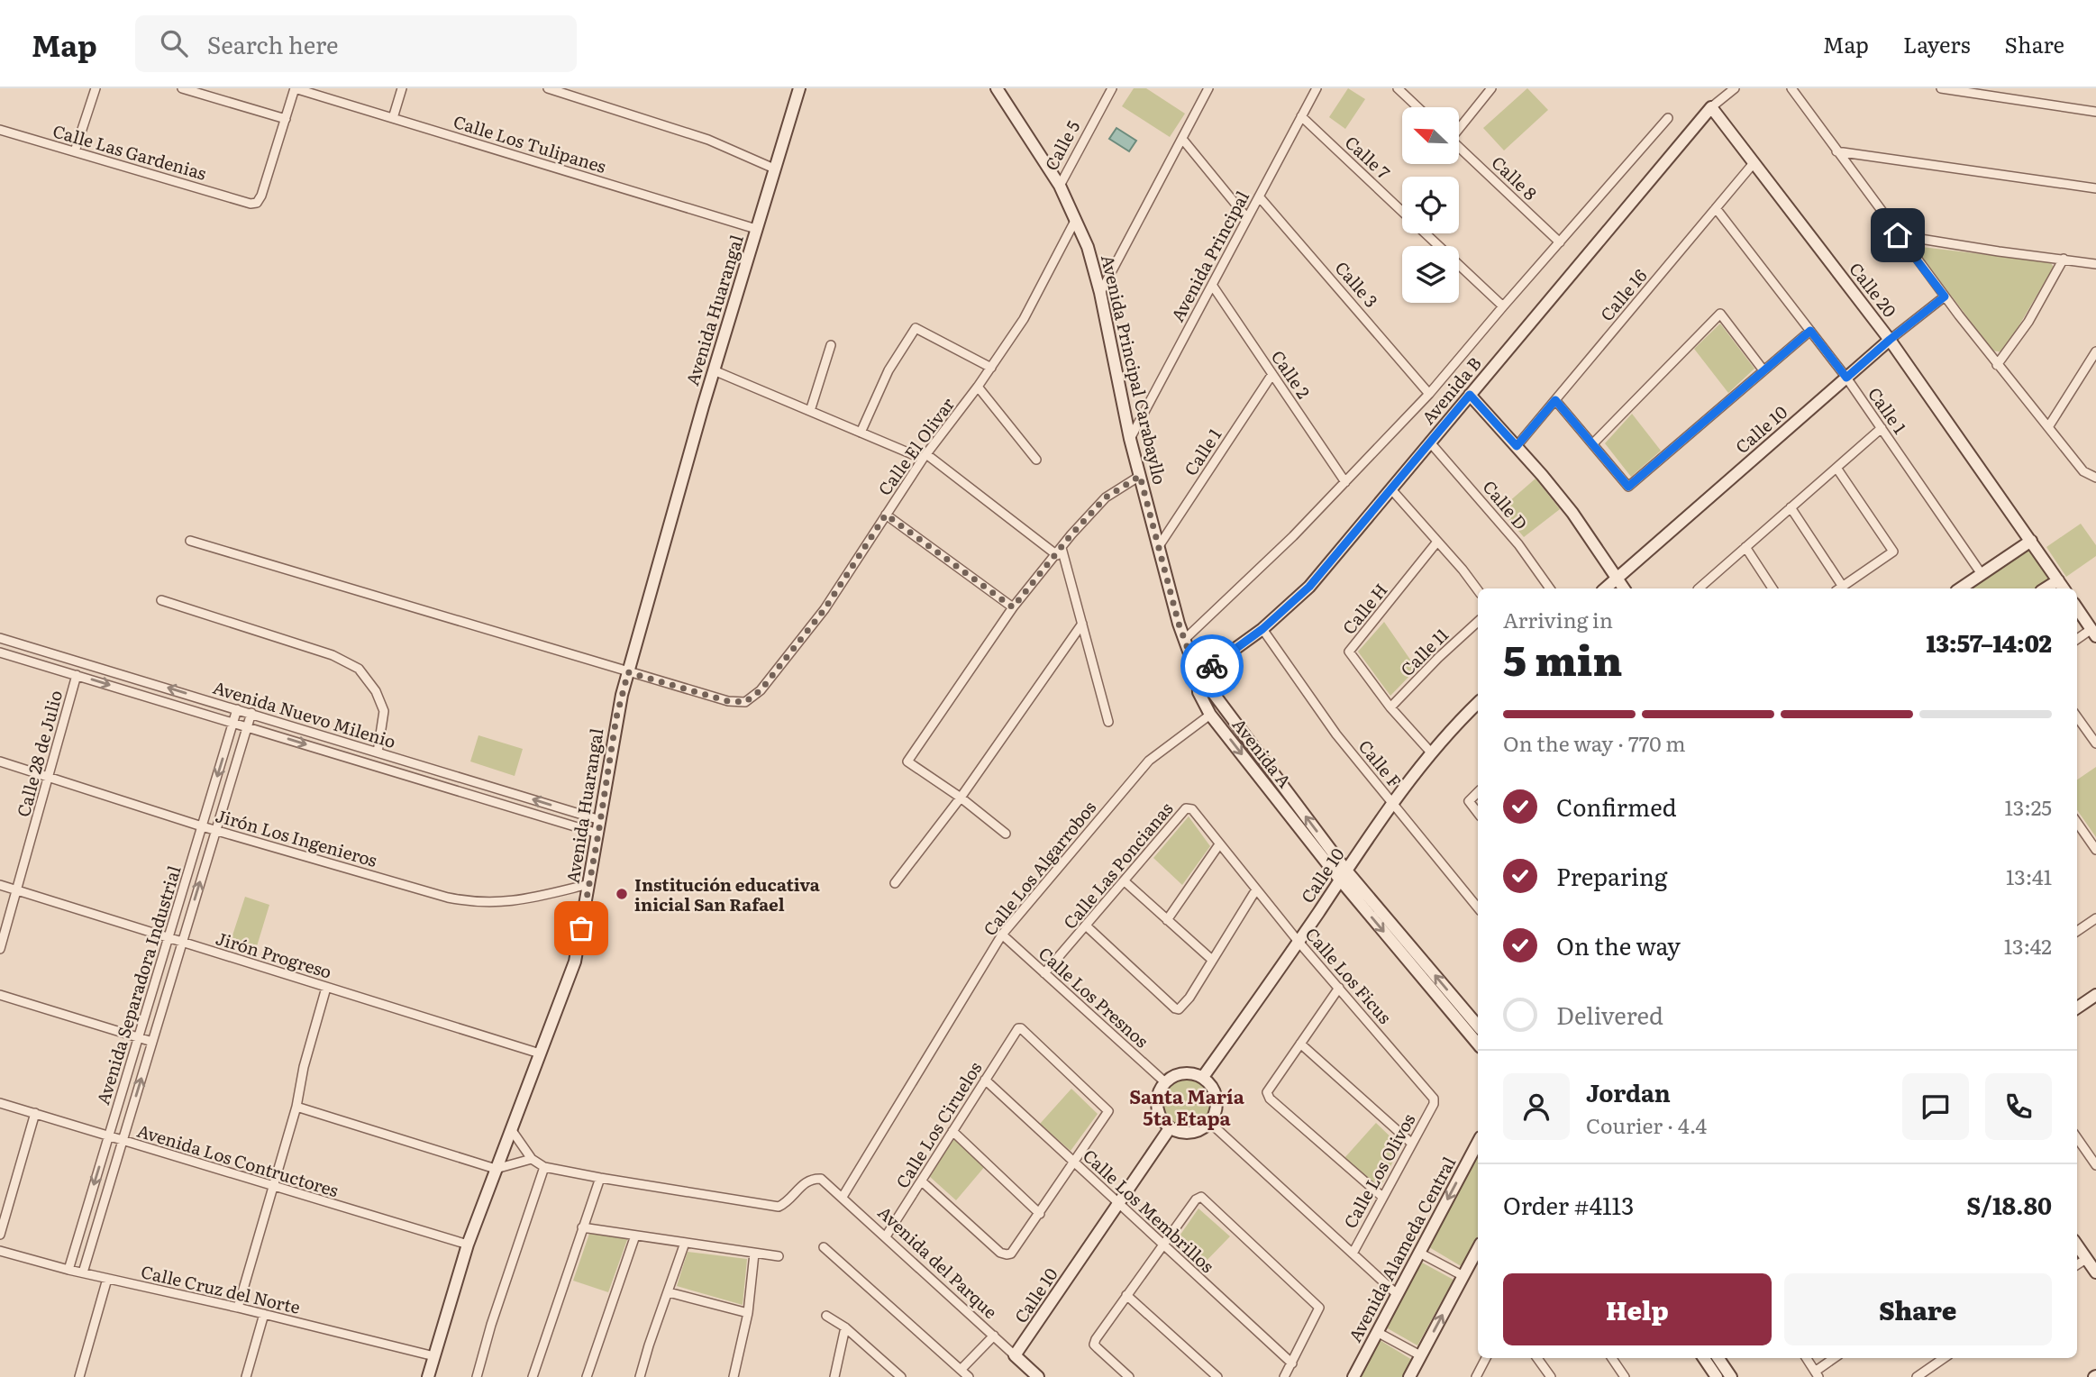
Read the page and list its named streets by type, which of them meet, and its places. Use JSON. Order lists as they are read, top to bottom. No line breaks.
{"streets":{"street":["Calle Los Tulipanes","Calle 5","Calle Las Gardenias","Calle 7","Calle 8","Avenida Principal","Calle 3","Calle 20","Calle 16","Avenida Huarangal","Avenida Principal Carabayllo","Calle 2","Avenida B","Calle 1","Calle 10","Calle El Olivar","Calle D","Calle H","Calle 11","Avenida Nuevo Milenio","Avenida A","Calle 28 de Julio","Calle F","Jirón Los Ingenieros","Calle Las Poncianas","Calle Los Algarrobos","Jirón Progreso","Calle Los Ficus","Avenida Separadora Industrial","Calle Los Presnos","Calle Los Ciruelos","Avenida Los Contructores","Calle Los Olivos","Calle Los Membrillos","Avenida Alameda Central","Avenida del Parque","Calle Cruz del Norte"]},"crossings":[["Calle Los Tulipanes","Avenida Huarangal"],["Calle 5","Avenida Principal Carabayllo"],["Calle 7","Avenida Principal"],["Calle 7","Avenida B"],["Calle 8","Avenida B"],["Avenida Principal","Calle 3"],["Avenida Principal","Avenida Principal Carabayllo"],["Avenida Principal","Calle 2"],["Calle 3","Avenida B"],["Calle 20","Calle 16"],["Calle 20","Avenida B"],["Calle 20","Calle 10"],["Calle 16","Calle 1"],["Avenida Huarangal","Calle El Olivar"],["Avenida Huarangal","Avenida Nuevo Milenio"],["Avenida Huarangal","Jirón Los Ingenieros"],["Avenida Huarangal","Jirón Progreso"],["Avenida Huarangal","Avenida Los Contructores"],["Avenida Huarangal","Calle Cruz del Norte"],["Avenida Principal Carabayllo","Avenida B"],["Avenida Principal Carabayllo","Calle 1"],["Avenida Principal Carabayllo","Calle El Olivar"],["Avenida Principal Carabayllo","Avenida A"],["Calle 2","Avenida B"],["Calle 2","Calle 1"],["Avenida B","Calle D"],["Avenida B","Avenida A"],["Avenida B","Calle F"],["Calle 1","Calle 10"],["Calle 10","Calle H"],["Calle 10","Avenida A"],["Calle 10","Calle F"],["Calle 10","Calle Los Ficus"],["Calle 10","Calle Los Presnos"],["Calle 10","Calle Los Membrillos"],["Calle 10","Avenida del Parque"],["Calle H","Calle 11"],["Avenida Nuevo Milenio","Calle 28 de Julio"],["Avenida Nuevo Milenio","Avenida Separadora Industrial"],["Avenida A","Calle Los Algarrobos"],["Calle 28 de Julio","Jirón Los Ingenieros"],["Calle 28 de Julio","Jirón Progreso"],["Jirón Los Ingenieros","Avenida Separadora Industrial"],["Calle Las Poncianas","Calle Los Ficus"],["Calle Las Poncianas","Calle Los Presnos"],["Calle Los Algarrobos","Calle Los Presnos"],["Calle Los Algarrobos","Avenida del Parque"],["Jirón Progreso","Avenida Separadora Industrial"],["Calle Los Ficus","Calle Los Olivos"],["Avenida Separadora Industrial","Avenida Los Contructores"],["Avenida Separadora Industrial","Calle Cruz del Norte"],["Calle Los Ciruelos","Calle Los Membrillos"],["Calle Los Ciruelos","Avenida del Parque"]],"one_way":["Avenida Alameda Central"],"districts":["Santa María 5ta Etapa"],"places":["Institución educativa inicial San Rafael"],"north":"top left","page":{"header":"Map","search":"Search here","nav":["Map","Layers","Share"],"heading":["5 min","Arriving in","13:57–14:02"],"panel":["Jordan","Courier · 4.4","Order #4113","S/18.80"],"bar":"On the way · 770 m","list":[["Confirmed","13:25"],["Preparing","13:41"],["On the way","13:42"],"Delivered"],"buttons":["Help","Share"]}}
